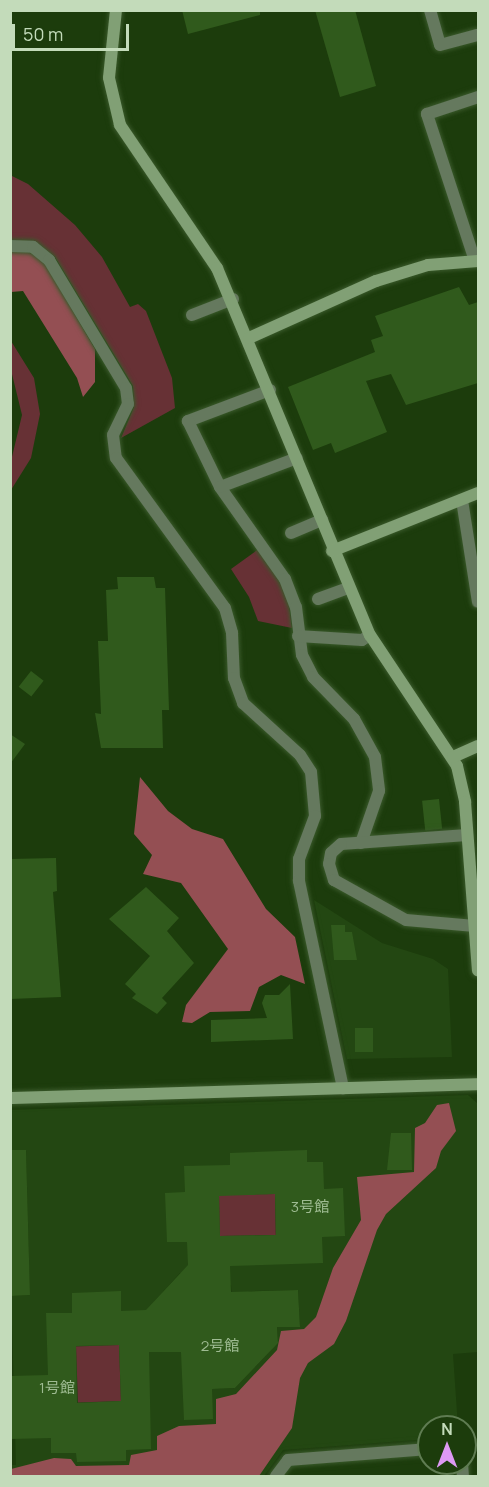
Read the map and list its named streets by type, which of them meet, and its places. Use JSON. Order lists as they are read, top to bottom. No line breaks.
{"house_numbers":["3号館","2号館","1号館"],"scale_bar":"50 m","north":"top"}
